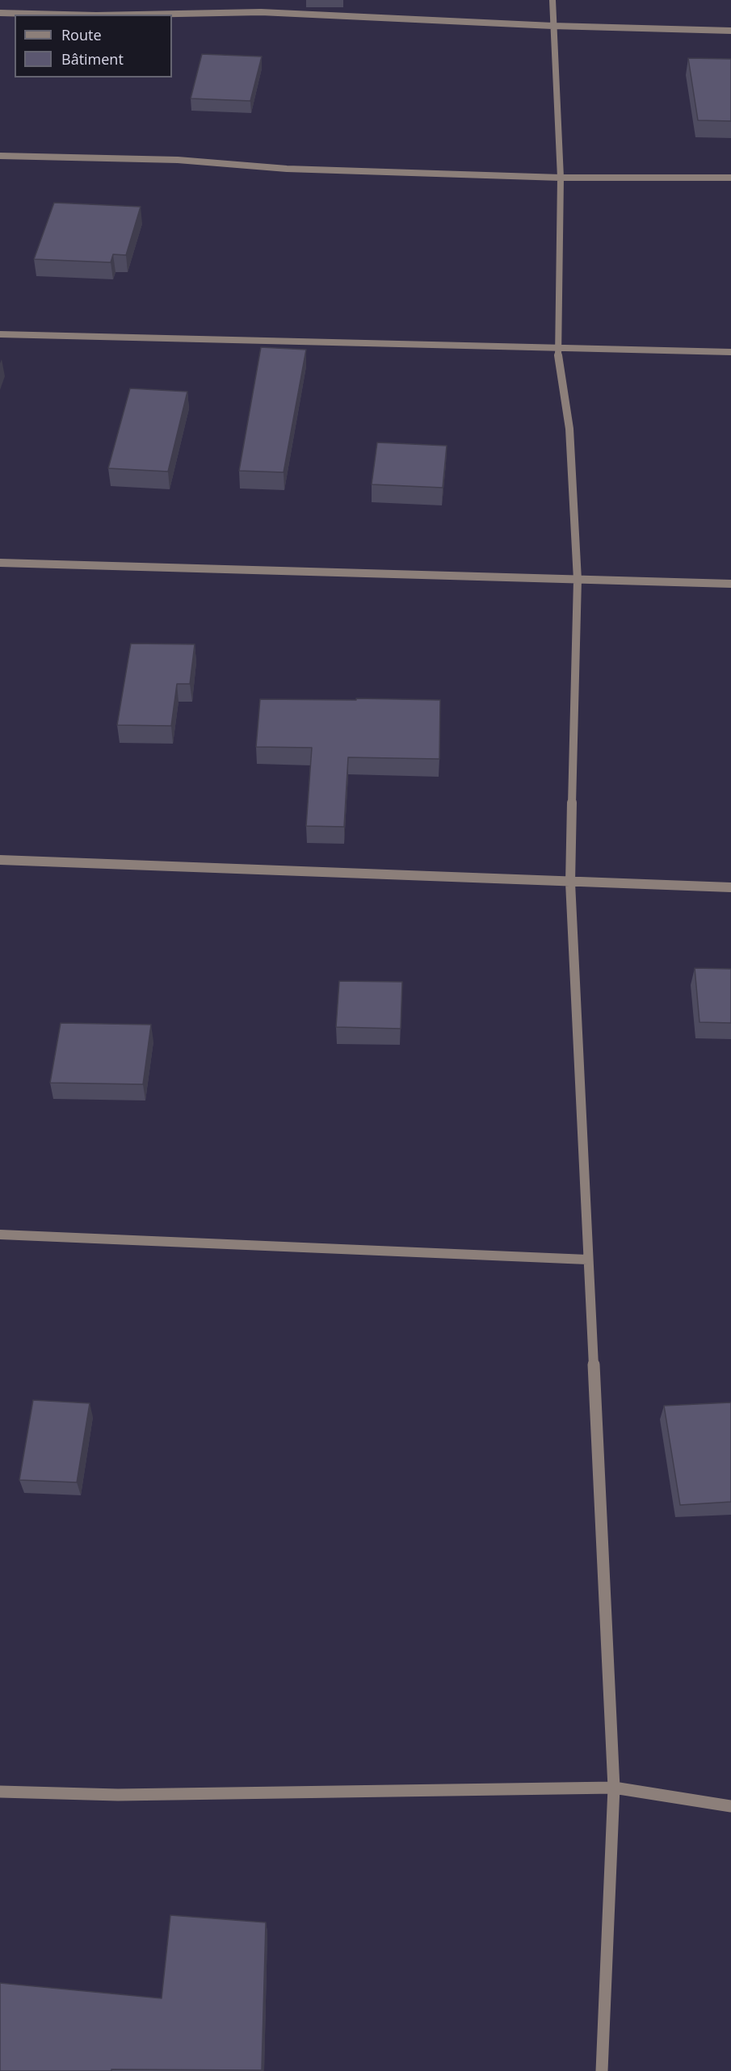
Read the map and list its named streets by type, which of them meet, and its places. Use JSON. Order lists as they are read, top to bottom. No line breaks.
{"legend":["Route","Bâtiment"]}
